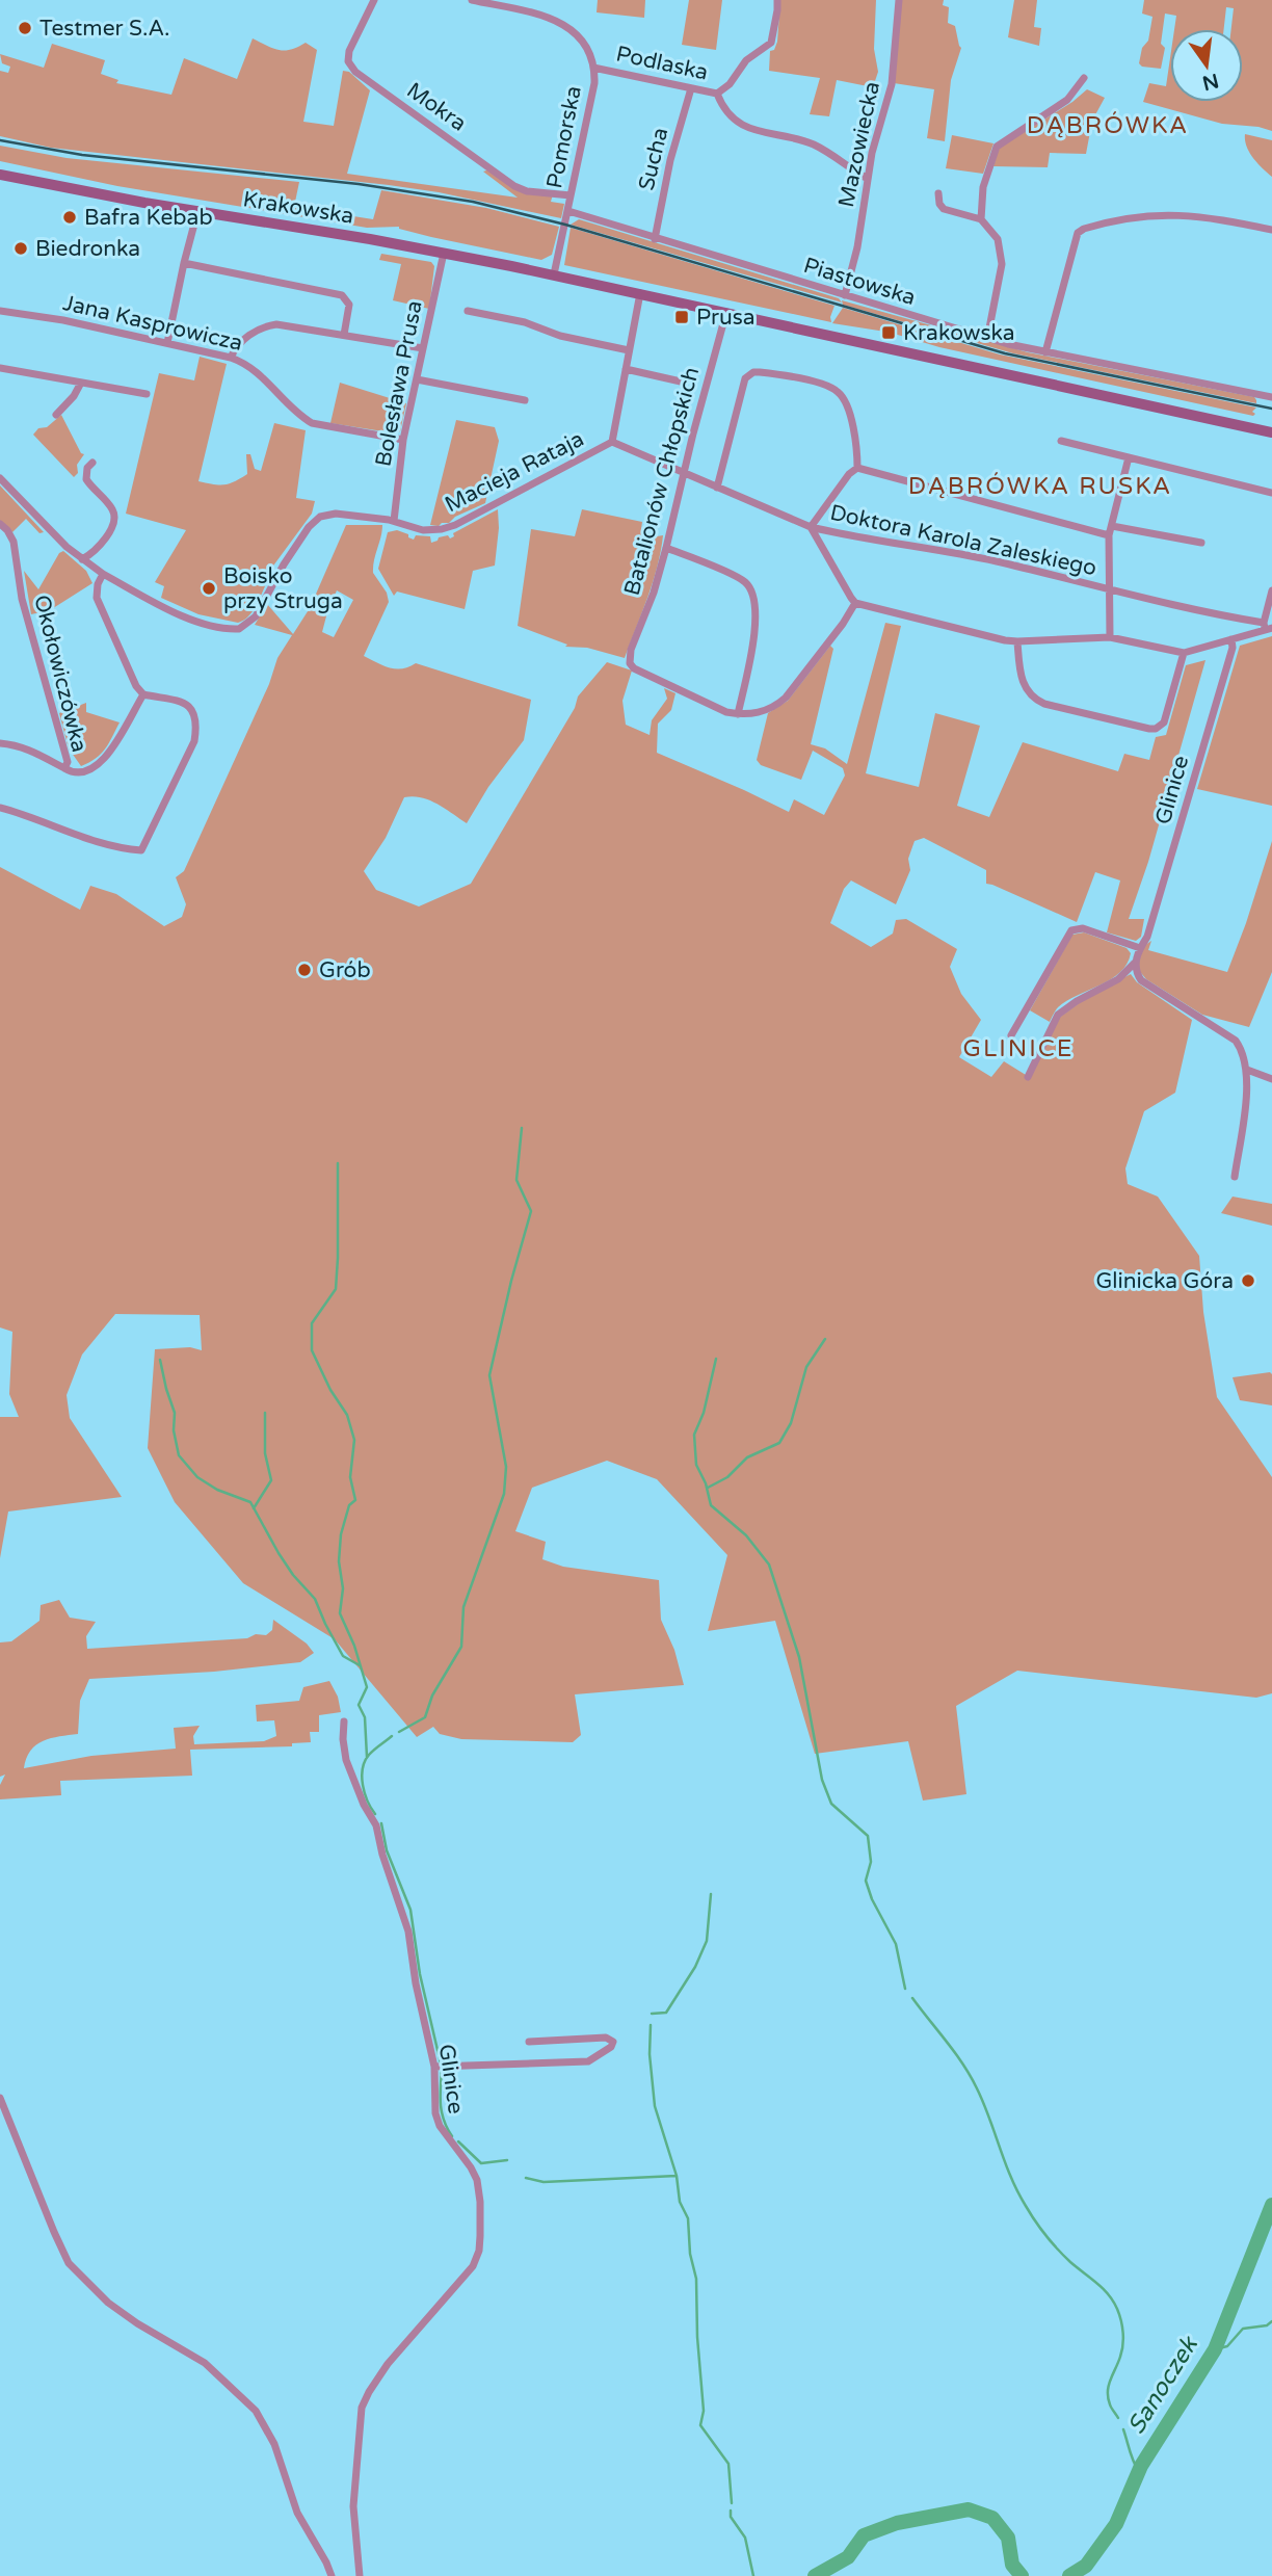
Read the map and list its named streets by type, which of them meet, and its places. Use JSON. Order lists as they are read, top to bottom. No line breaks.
{"streets":{"main road":["Krakowska"],"street":["Podlaska","Mokra","Pomorska","Mazowiecka","Sucha","Piastowska","Jana Kasprowicza","Bolesława Prusa","Macieja Rataja","Batalionów Chłopskich","Doktora Karola Zaleskiego","Okołowiczówka","Glinice"]},"crossings":[["Podlaska","Pomorska"],["Podlaska","Mazowiecka"],["Podlaska","Sucha"],["Mokra","Pomorska"],["Pomorska","Krakowska"],["Pomorska","Piastowska"],["Mazowiecka","Piastowska"],["Sucha","Piastowska"],["Krakowska","Bolesława Prusa"],["Krakowska","Macieja Rataja"],["Krakowska","Batalionów Chłopskich"],["Jana Kasprowicza","Bolesława Prusa"],["Bolesława Prusa","Macieja Rataja"]],"districts":["DĄBRÓWKA","DĄBRÓWKA RUSKA","GLINICE"],"water":["Sanoczek"],"places":{"other":["Testmer S.A.","Bafra Kebab","Biedronka","Boisko przy Struga","Grób","Glinicka Góra"],"transit":["Prusa","Krakowska"]},"north":"bottom"}
